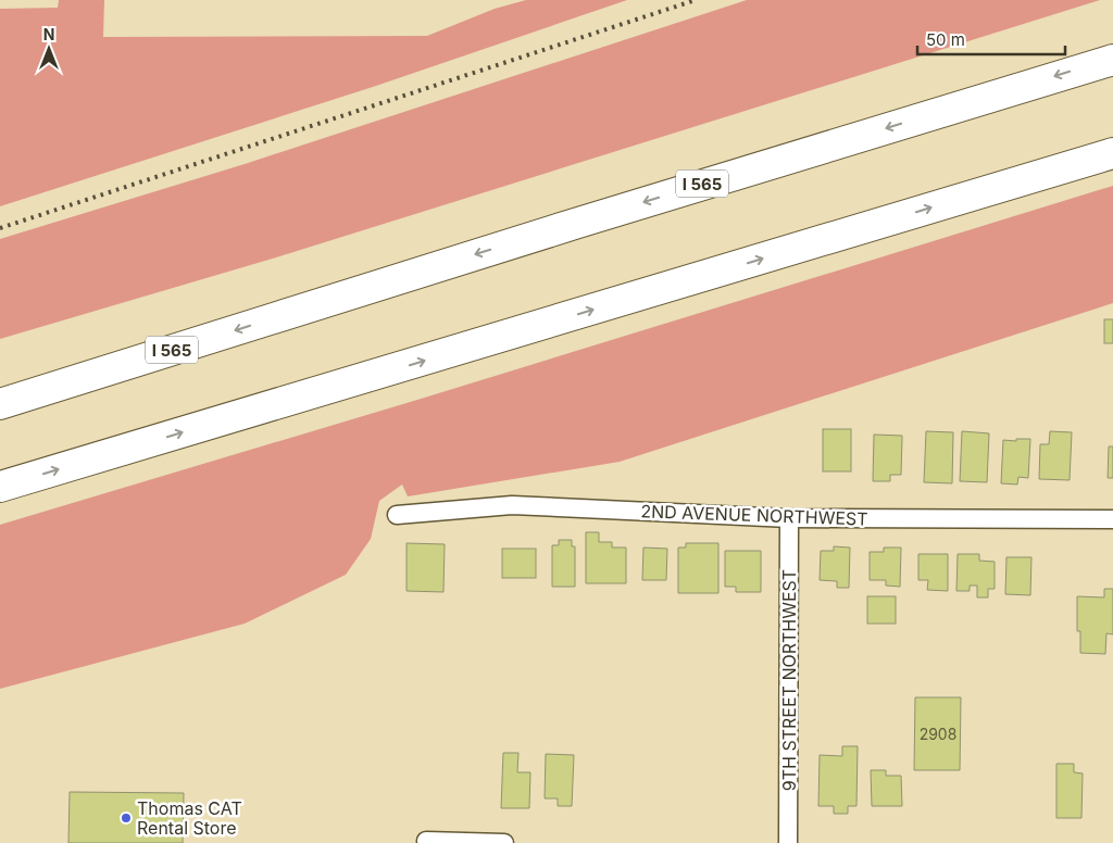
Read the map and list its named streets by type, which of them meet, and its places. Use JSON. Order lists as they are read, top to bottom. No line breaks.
{"streets":{"highway":["I 565"],"street":["2ND AVENUE NORTHWEST","9TH STREET NORTHWEST"]},"crossings":[["2ND AVENUE NORTHWEST","9TH STREET NORTHWEST"]],"places":["Thomas CAT Rental Store"],"house_numbers":["2908"],"scale_bar":"50 m","north":"top"}
